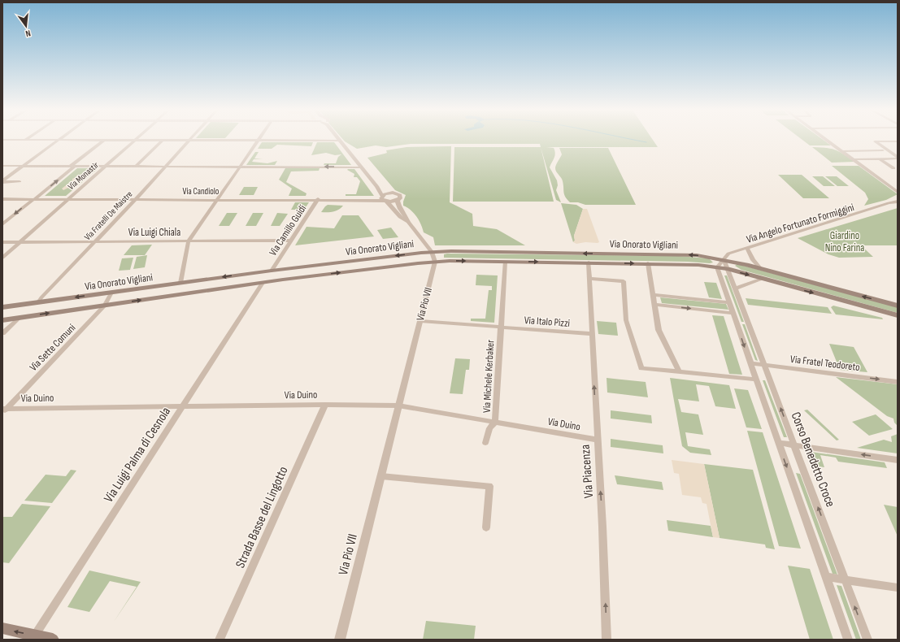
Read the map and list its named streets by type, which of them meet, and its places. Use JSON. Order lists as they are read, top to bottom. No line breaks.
{"streets":{"main road":["Via Onorato Vigliani"],"street":["Via Monastir","Via Candiolo","Via Fratelli De Maistre","Via Angelo Fortunato Formiggini","Via Camillo Guidi","Via Luigi Chiala","Via Pio VII","Via Italo Pizzi","Via Sette Comuni","Via Fratel Teodoreto","Via Michele Kerbaker","Via Duino","Via Luigi Palma di Cesnola","Corso Benedetto Croce","Via Piacenza","Strada Basse del Lingotto"]},"crossings":[["Via Monastir","Via Candiolo"],["Via Monastir","Via Luigi Chiala"],["Via Candiolo","Via Fratelli De Maistre"],["Via Candiolo","Via Camillo Guidi"],["Via Fratelli De Maistre","Via Luigi Chiala"],["Via Fratelli De Maistre","Via Onorato Vigliani"],["Via Angelo Fortunato Formiggini","Via Onorato Vigliani"],["Via Angelo Fortunato Formiggini","Corso Benedetto Croce"],["Via Camillo Guidi","Via Luigi Chiala"],["Via Camillo Guidi","Via Onorato Vigliani"],["Via Onorato Vigliani","Via Pio VII"],["Via Onorato Vigliani","Via Sette Comuni"],["Via Onorato Vigliani","Via Luigi Palma di Cesnola"],["Via Onorato Vigliani","Corso Benedetto Croce"],["Via Onorato Vigliani","Via Piacenza"],["Via Pio VII","Via Italo Pizzi"],["Via Pio VII","Via Duino"],["Via Italo Pizzi","Via Michele Kerbaker"],["Via Italo Pizzi","Via Piacenza"],["Via Sette Comuni","Via Duino"],["Via Fratel Teodoreto","Corso Benedetto Croce"],["Via Michele Kerbaker","Via Duino"],["Via Duino","Via Luigi Palma di Cesnola"],["Via Duino","Via Piacenza"],["Via Duino","Strada Basse del Lingotto"]],"one_way":["Via Fratel Teodoreto","Via Piacenza"],"parks":["Giardino Nino Farina"],"north":"bottom"}
